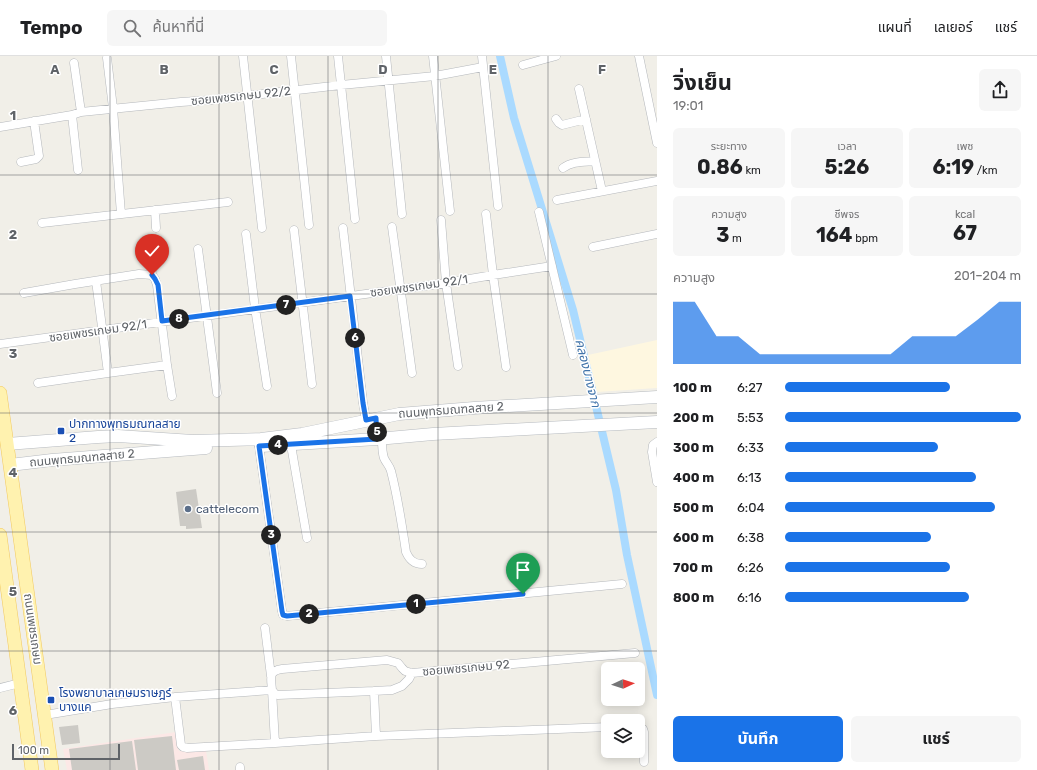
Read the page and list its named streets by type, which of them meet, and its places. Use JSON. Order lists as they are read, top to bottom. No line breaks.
{"streets":{"main road":["ถนนพุทธมณฑลสาย 2","ถนนเพชรเกษม"],"street":["ซอยเพชรเกษม 92/2","ซอยเพชรเกษม 92/1","ซอยเพชรเกษม 92"]},"crossings":[["ถนนพุทธมณฑลสาย 2","ถนนเพชรเกษม"]],"water":["คลองบางจาก"],"places":{"transit":["ปากทางพุทธมณฑลสาย 2","โรงพยาบาลเกษมราษฎร์ บางแค"],"other":["cattelecom"]},"scale_bar":"100 m","north":"right","page":{"header":"Tempo","search":"ค้นหาที่นี่","nav":["แผนที่","เลเยอร์","แชร์"],"heading":["วิ่งเย็น","19:01"],"stats":[["ระยะทาง","0.86 km"],["เวลา","5:26"],["เพซ","6:19 /km"],["ความสูง","3 m"],["ชีพจร","164 bpm"],["kcal","67"]],"chart":["ความสูง","201–204 m"],"pins":["7","8","6","5","4","3","1","2"],"list":[{"name":"100 m","note":"6:27"},{"name":"200 m","note":"5:53"},{"name":"300 m","note":"6:33"},{"name":"400 m","note":"6:13"},{"name":"500 m","note":"6:04"},{"name":"600 m","note":"6:38"},{"name":"700 m","note":"6:26"},{"name":"800 m","note":"6:16"}],"buttons":["บันทึก","แชร์"],"scale":"100 m"},"grid":{"columns":["A","B","C","D","E","F"],"rows":["1","2","3","4","5","6"]}}
